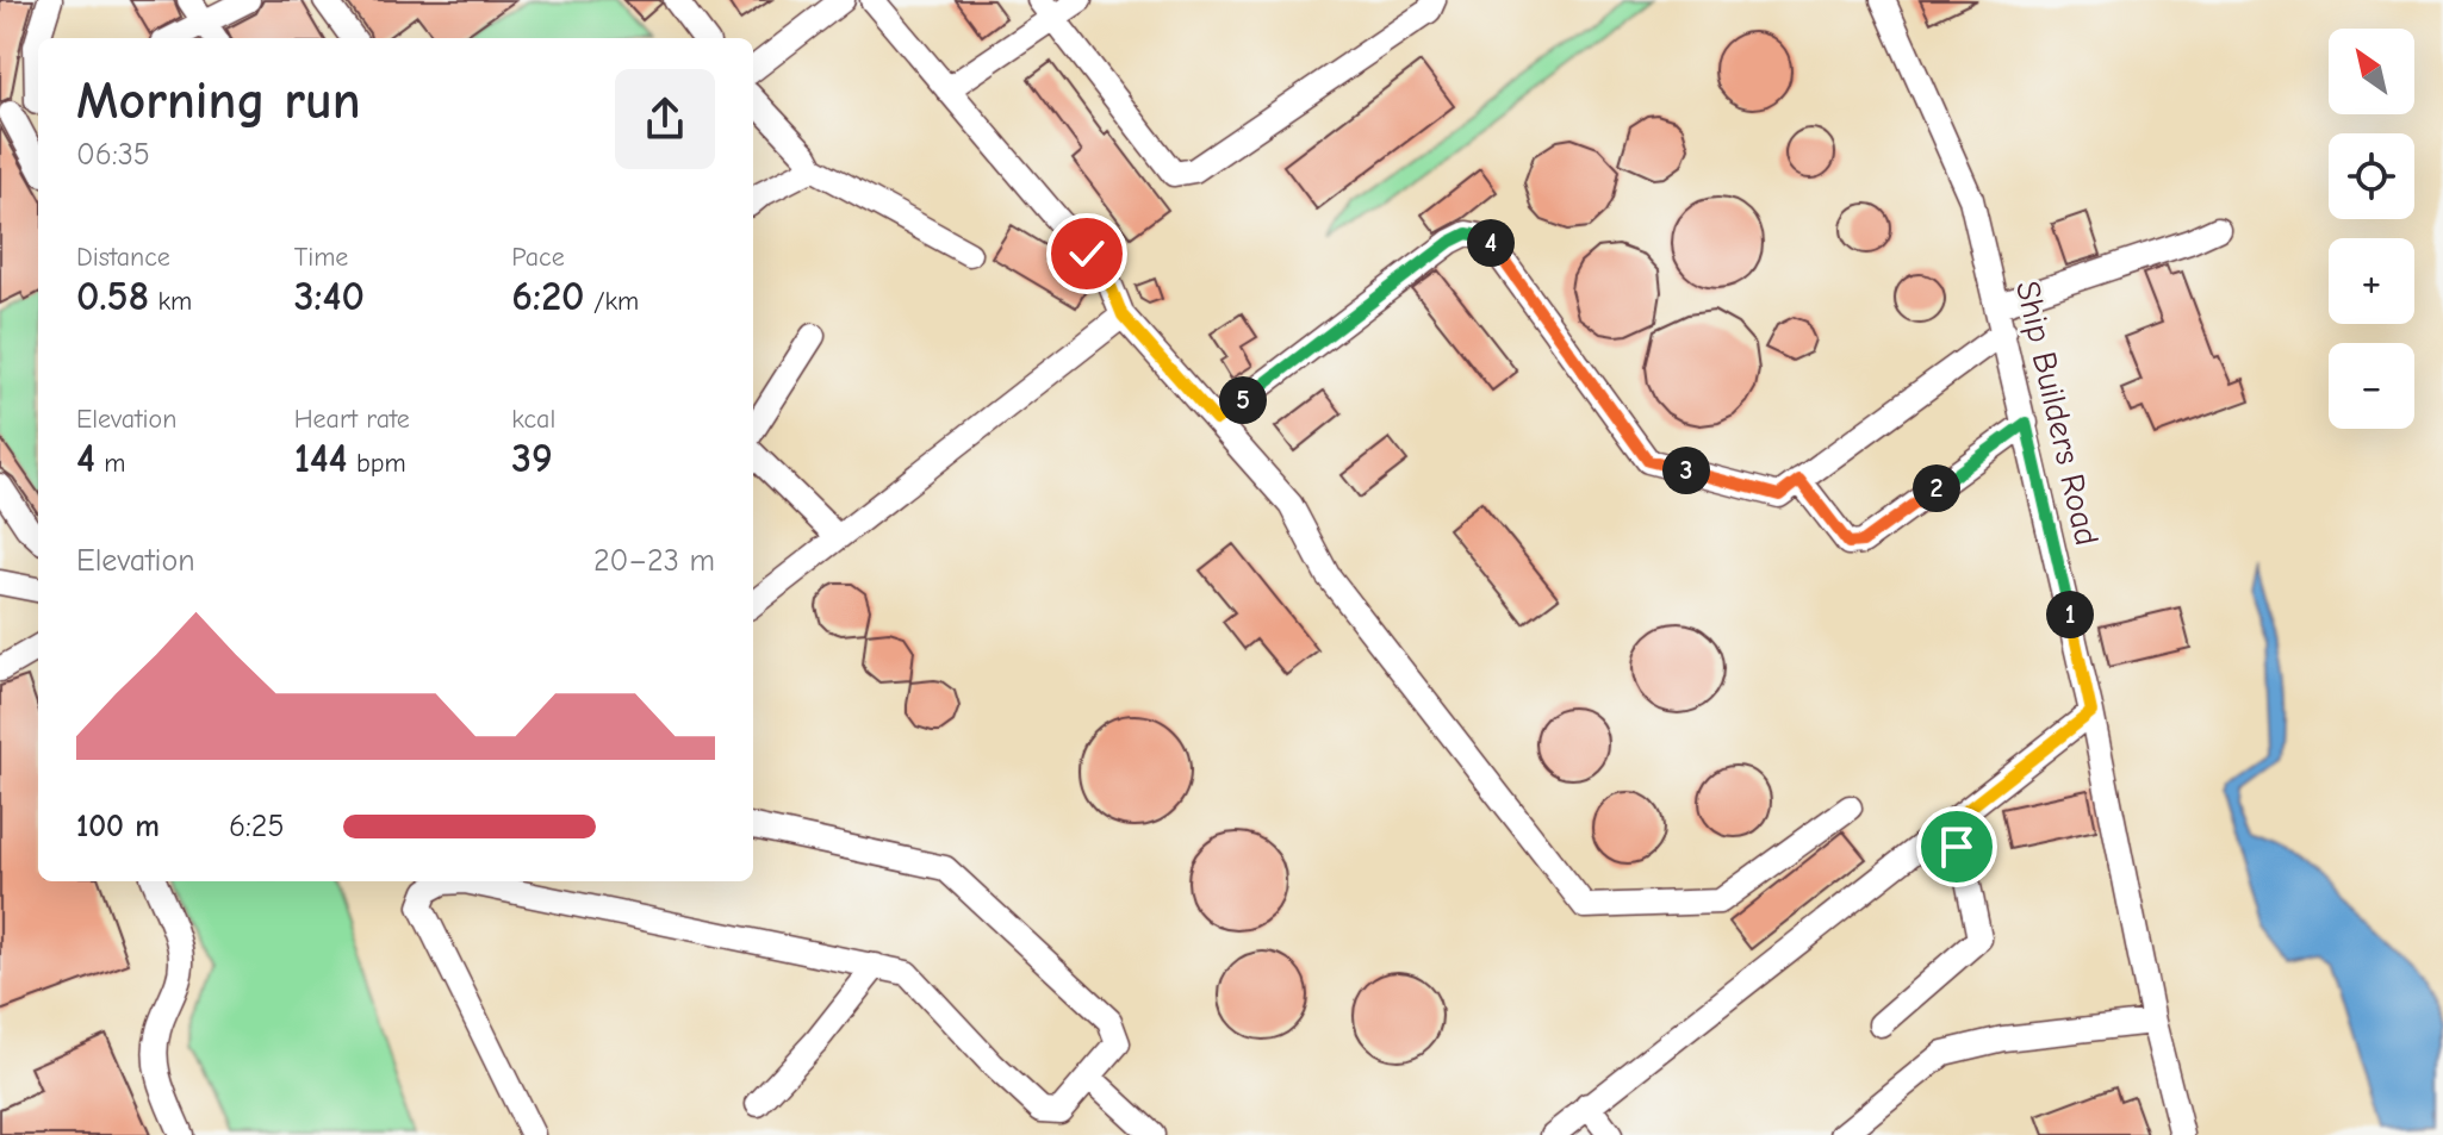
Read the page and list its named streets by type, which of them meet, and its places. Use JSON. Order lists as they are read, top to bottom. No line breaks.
{"streets":{"street":["Ship Builders Road"]},"north":"top left","page":{"map_buttons":["+","−"],"heading":["Morning run","06:35"],"stats":[["Distance","0.58 km"],["Time","3:40"],["Pace","6:20 /km"],["Elevation","4 m"],["Heart rate","144 bpm"],["kcal","39"]],"pins":["4","5","3","2","1"],"chart":["Elevation","20–23 m"],"list":[{"name":"100 m","note":"6:25"}]}}
